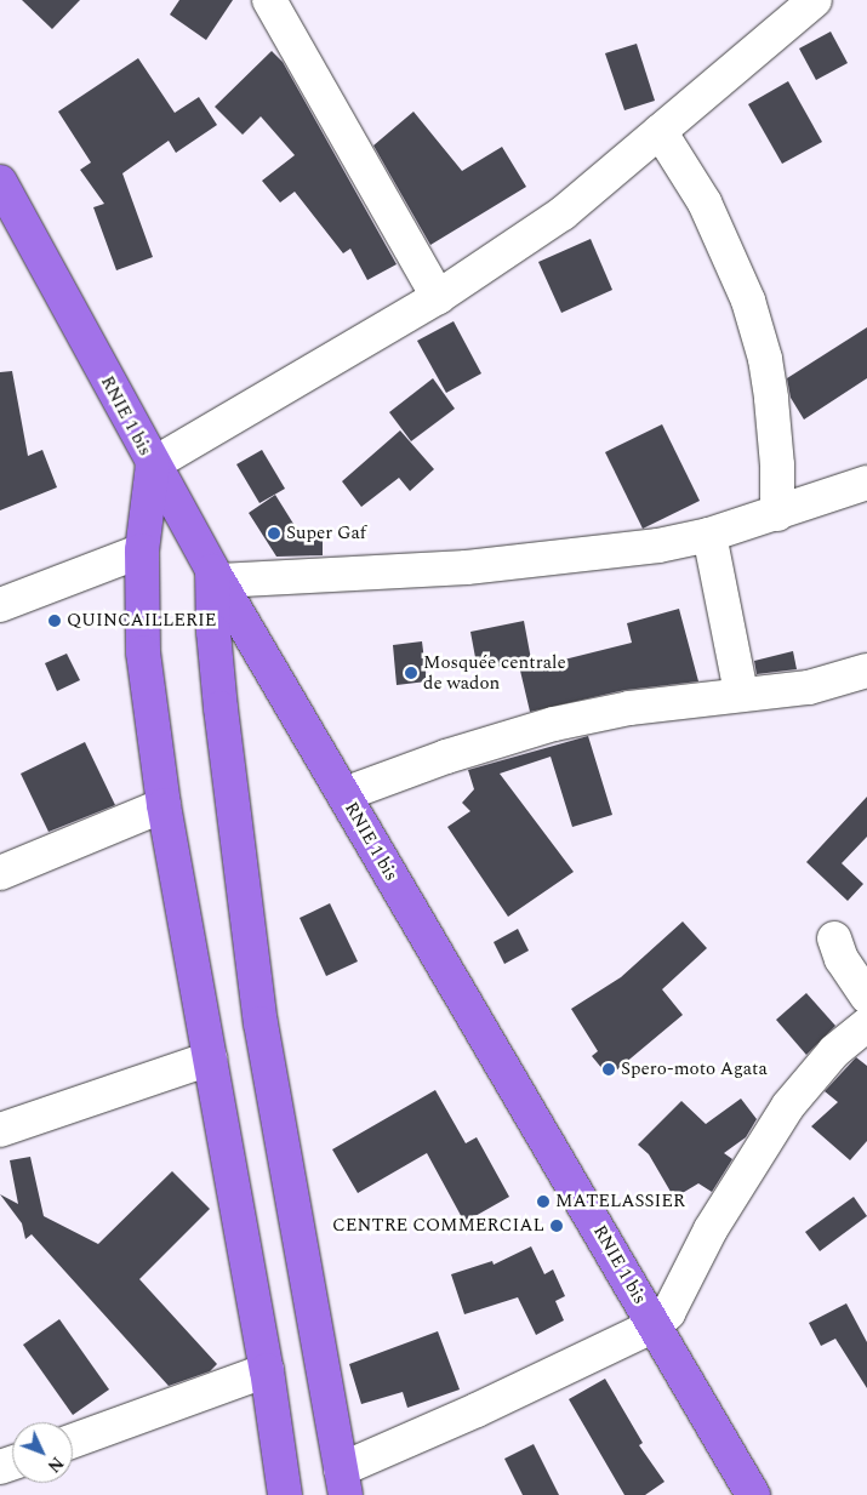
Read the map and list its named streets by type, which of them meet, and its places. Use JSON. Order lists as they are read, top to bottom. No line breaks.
{"streets":{"main road":["RNIE 1 bis"]},"places":["Super Gaf","QUINCAILLERIE","Mosquée centrale de wadon","Spero-moto Agata","MATELASSIER","CENTRE COMMERCIAL"],"north":"bottom right"}
